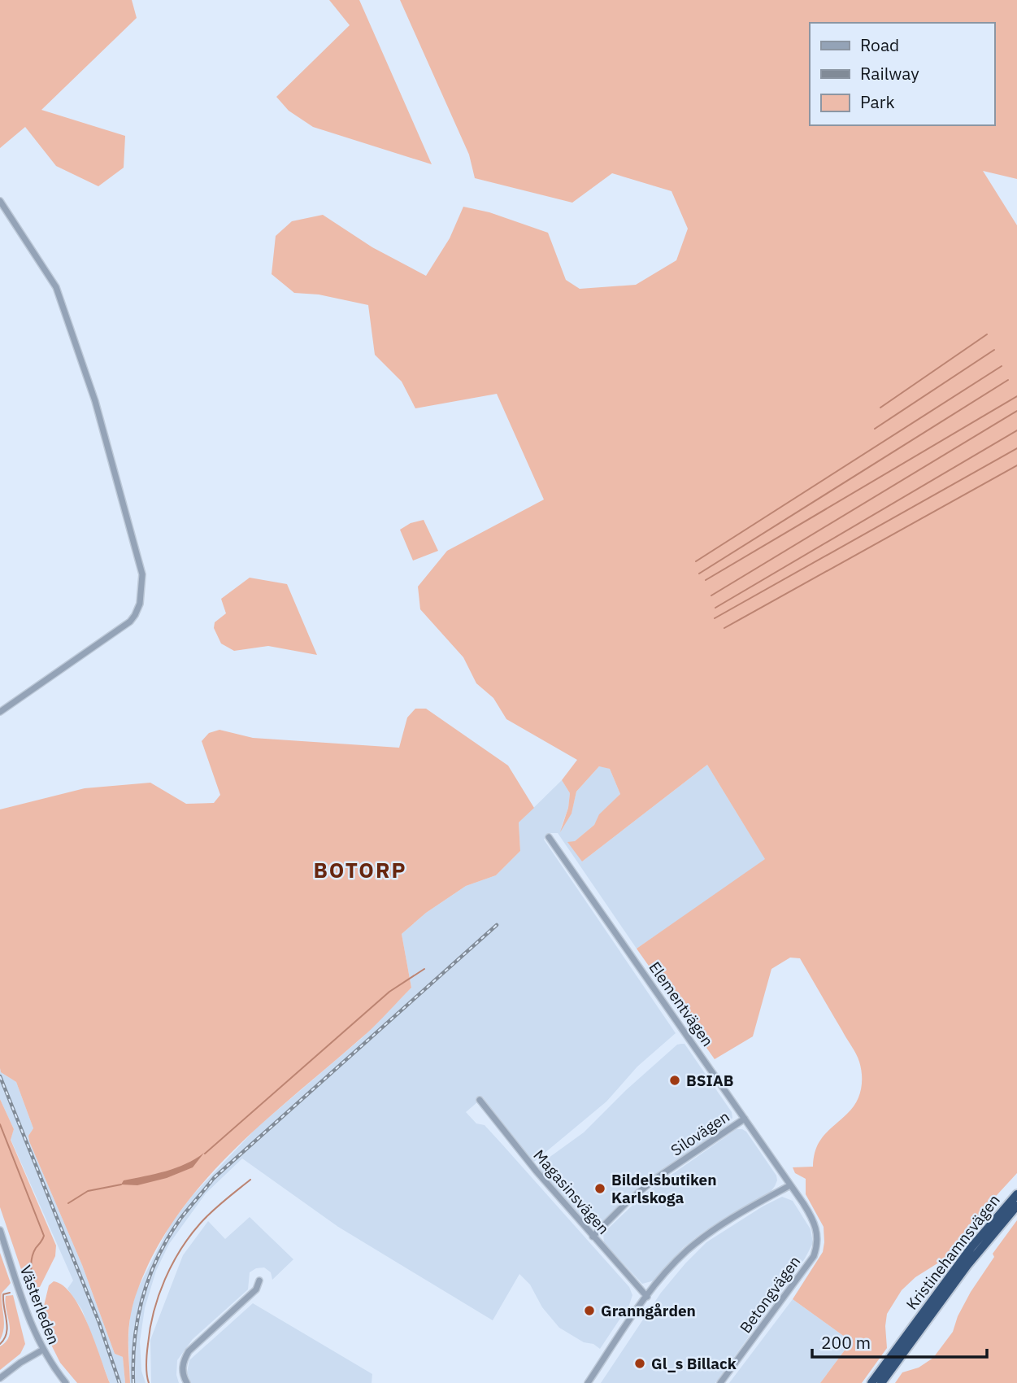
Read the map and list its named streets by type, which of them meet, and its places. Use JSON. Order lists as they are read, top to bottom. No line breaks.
{"streets":{"highway":["Kristinehamnsvägen"],"street":["Elementvägen","Silovägen","Magasinsvägen","Betongvägen","Västerleden"]},"crossings":[["Elementvägen","Silovägen"],["Elementvägen","Betongvägen"],["Silovägen","Magasinsvägen"]],"districts":["BOTORP"],"places":["BSIAB","Bildelsbutiken Karlskoga","Granngården","Gl_s Billack"],"legend":["Road","Railway","Park"],"scale_bar":"200 m"}
